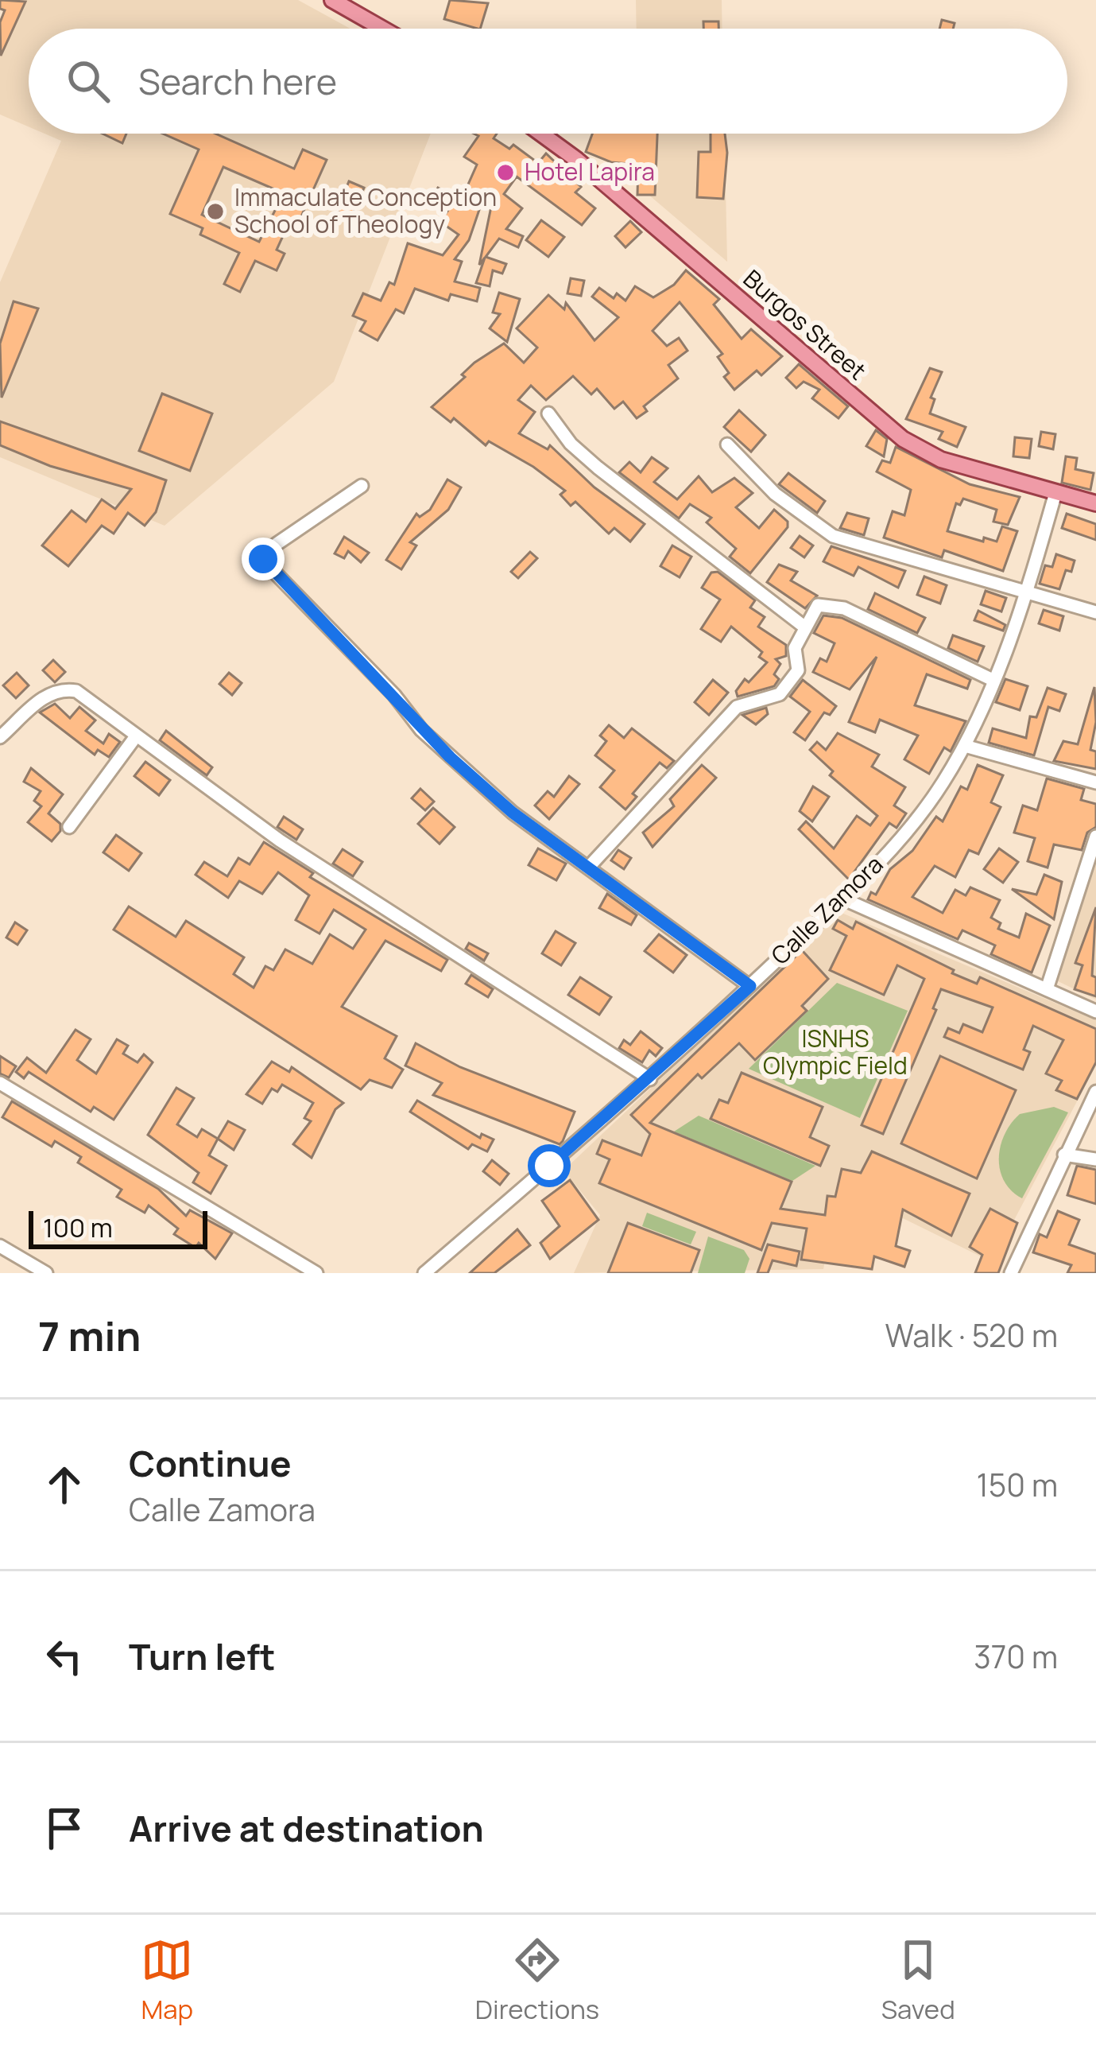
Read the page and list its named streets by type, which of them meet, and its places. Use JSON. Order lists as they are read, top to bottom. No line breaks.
{"streets":{"main road":["Burgos Street"],"street":["Calle Zamora"]},"crossings":[["Burgos Street","Calle Zamora"]],"parks":["ISNHS Olympic Field"],"places":["Hotel Lapira","Immaculate Conception School of Theology"],"scale_bar":"100 m","page":{"search":"Search here","scale":"100 m","heading":["7 min","Walk · 520 m"],"list":[["Continue","Calle Zamora","150 m"],["Turn left","370 m"],"Arrive at destination"],"nav":["Map","Directions","Saved"]}}
